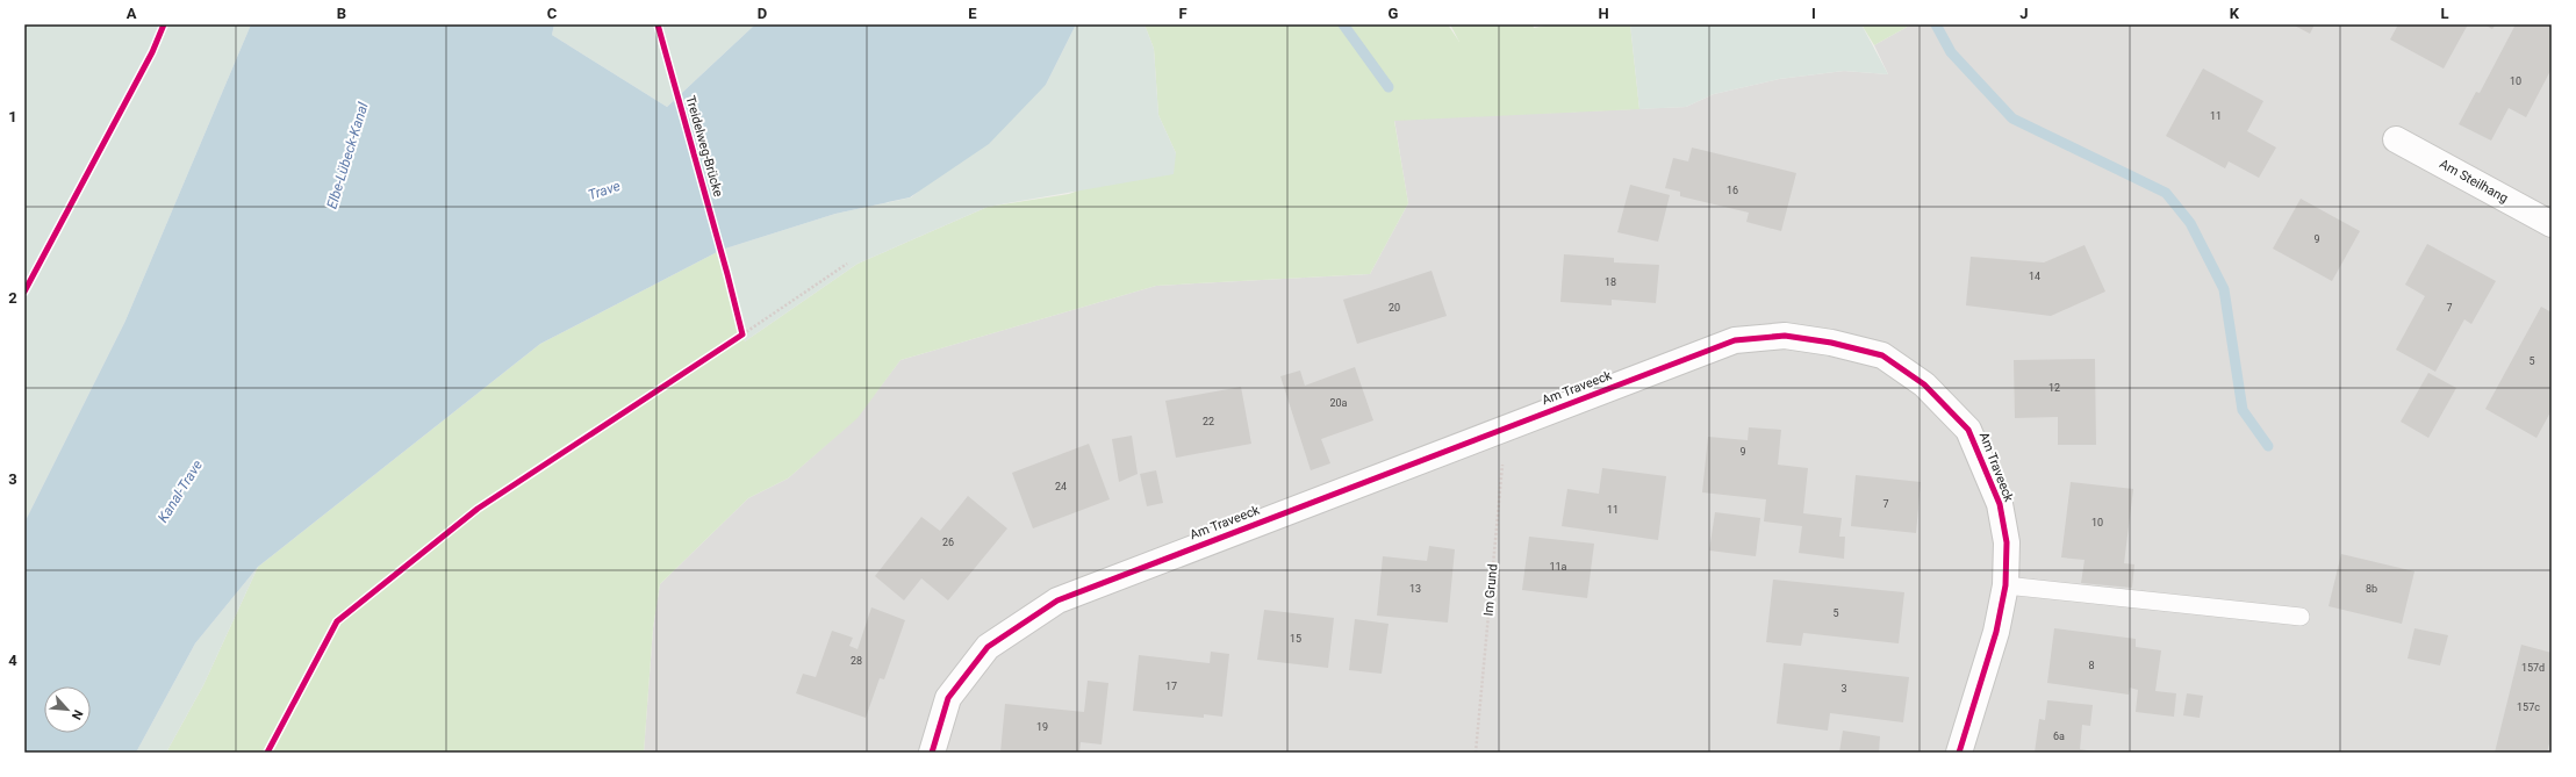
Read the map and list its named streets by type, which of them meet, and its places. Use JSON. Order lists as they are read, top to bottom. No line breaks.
{"streets":{"street":["Am Steilhang","Am Traveeck"],"path":["Im Grund"],"cycle path":["Treidelweg-Brücke"]},"crossings":[["Am Traveeck","Im Grund"]],"water":["Elbe-Lübeck-Kanal","Trave","Kanal-Trave"],"house_numbers":["10","11","16","9","14","18","20","7","5","12","20a","22","9","24","7","11","10","26","11a","13","8b","5","15","28","8","157d","17","3","157c","19","6a"],"north":"bottom right","grid":{"columns":["A","B","C","D","E","F","G","H","I","J","K","L"],"rows":["1","2","3","4"]}}
